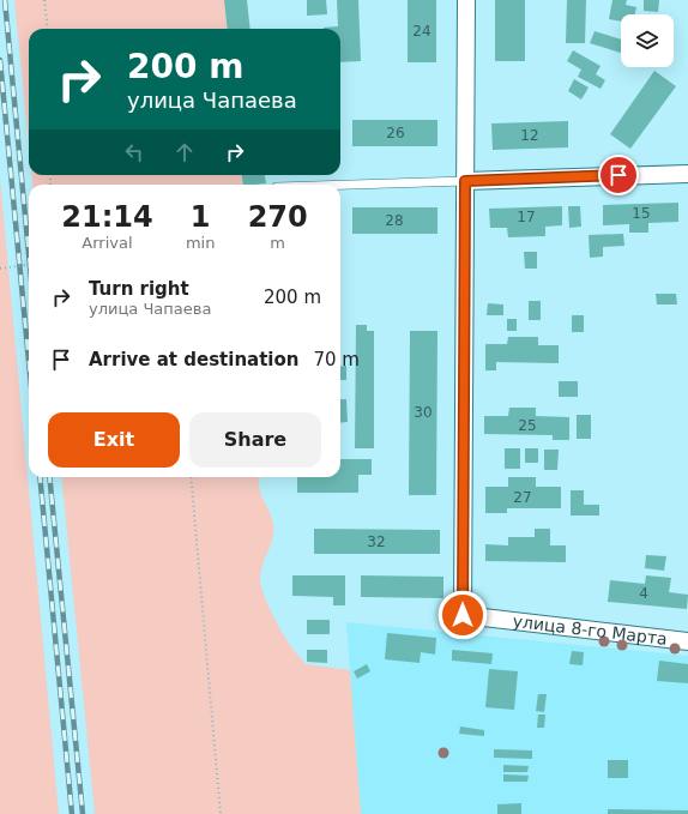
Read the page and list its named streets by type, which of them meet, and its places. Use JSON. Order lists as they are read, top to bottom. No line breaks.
{"streets":{"street":["улица 8-го Марта"]},"house_numbers":["24","26","12","15","17","28","30","25","27","32","4"],"page":{"turn":["200 m","улица Чапаева"],"eta":["21:14","Arrival","1","min","270","m"],"list":[{"name":"Turn right","note":"улица Чапаева","value":"200 m"},{"name":"Arrive at destination","value":"70 m"}],"buttons":["Exit","Share"]}}
